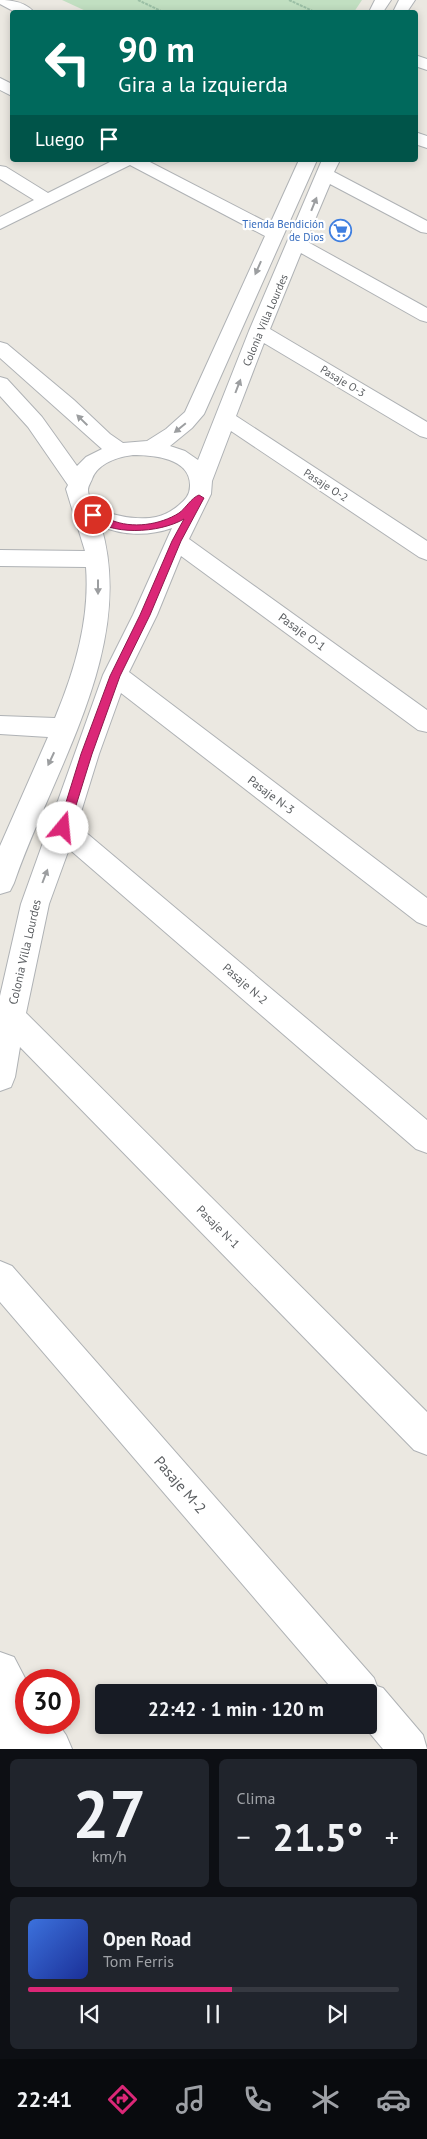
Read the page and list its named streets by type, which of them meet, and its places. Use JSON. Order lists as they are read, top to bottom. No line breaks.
{"streets":{"street":["Colonia Villa Lourdes","Pasaje O-3","Pasaje O-2","Pasaje O-1","Pasaje N-3","Pasaje N-2","Pasaje N-1","Pasaje M-2"]},"crossings":[["Colonia Villa Lourdes","Pasaje O-3"],["Colonia Villa Lourdes","Pasaje O-2"],["Colonia Villa Lourdes","Pasaje O-1"],["Colonia Villa Lourdes","Pasaje N-3"],["Colonia Villa Lourdes","Pasaje N-2"],["Colonia Villa Lourdes","Pasaje N-1"]],"places":{"supermarket":["Tienda Bendición de Dios"]},"page":{"turn":["90 m","Gira a la izquierda"],"then":"Luego","limit":"30","trip":"22:42 · 1 min · 120 m","tile":[["27","km/h"],"Clima"],"heat":["−","21.5°","+"],"song":["Open Road","Tom Ferris"],"tabs":"22:41"}}
